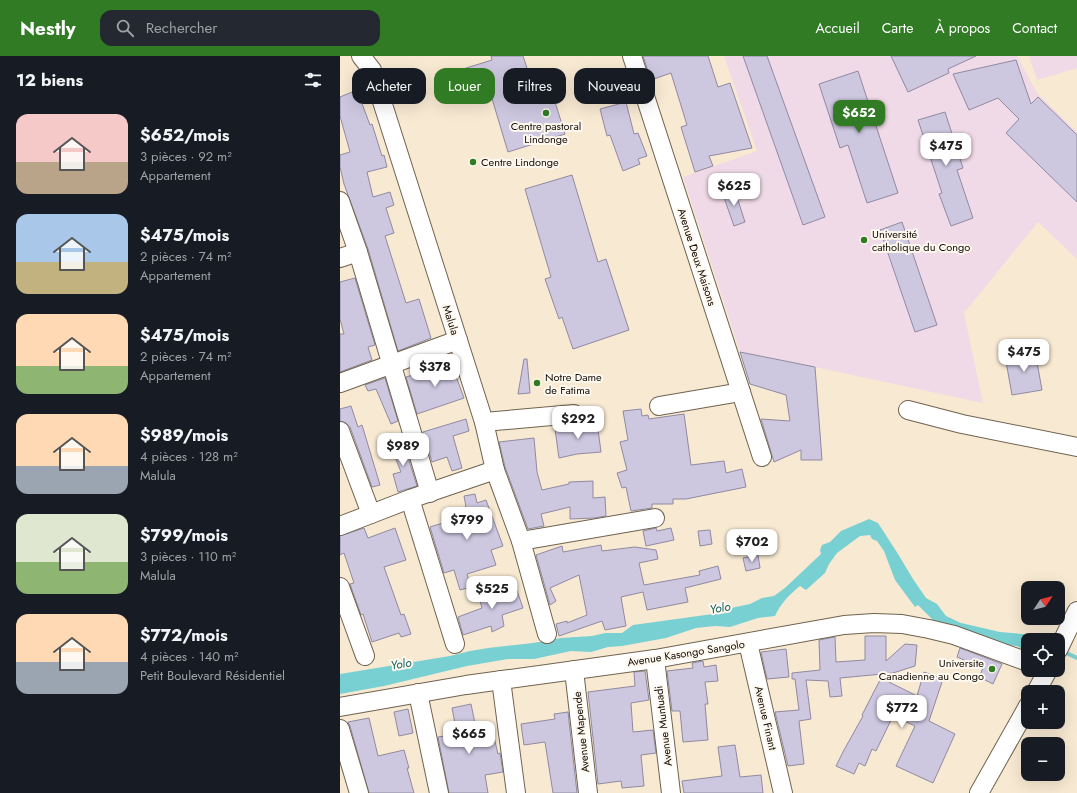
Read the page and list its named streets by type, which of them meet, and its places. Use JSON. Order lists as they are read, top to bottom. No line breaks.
{"streets":{"street":["Avenue Deux Maisons","Malula","Avenue Kasongo Sangolo","Avenue Finant","Avenue Muntuadi","Avenue Mapende"]},"crossings":[["Avenue Kasongo Sangolo","Avenue Finant"],["Avenue Kasongo Sangolo","Avenue Muntuadi"],["Avenue Kasongo Sangolo","Avenue Mapende"]],"water":["Yolo"],"places":["Centre pastoral Lindonge","Centre Lindonge","Université catholique du Congo","Notre Dame de Fatima","Universite Canadienne au Congo"],"north":"top right","page":{"header":"Nestly","search":"Rechercher","nav":["Accueil","Carte","À propos","Contact"],"heading":"12 biens","chip":["Acheter","Louer","Filtres","Nouveau"],"price":["$652","$475","$625","$475","$378","$292","$989","$799","$702","$525","$772","$665"],"list":[{"name":"$652/mois","note":"3 pièces · 92 m² · Appartement"},{"name":"$475/mois","note":"2 pièces · 74 m² · Appartement"},{"name":"$475/mois","note":"2 pièces · 74 m² · Appartement"},{"name":"$989/mois","note":"4 pièces · 128 m² · Malula"},{"name":"$799/mois","note":"3 pièces · 110 m² · Malula"},{"name":"$772/mois","note":"4 pièces · 140 m² · Petit Boulevard Résidentiel"}],"map_buttons":["+","−"]}}
